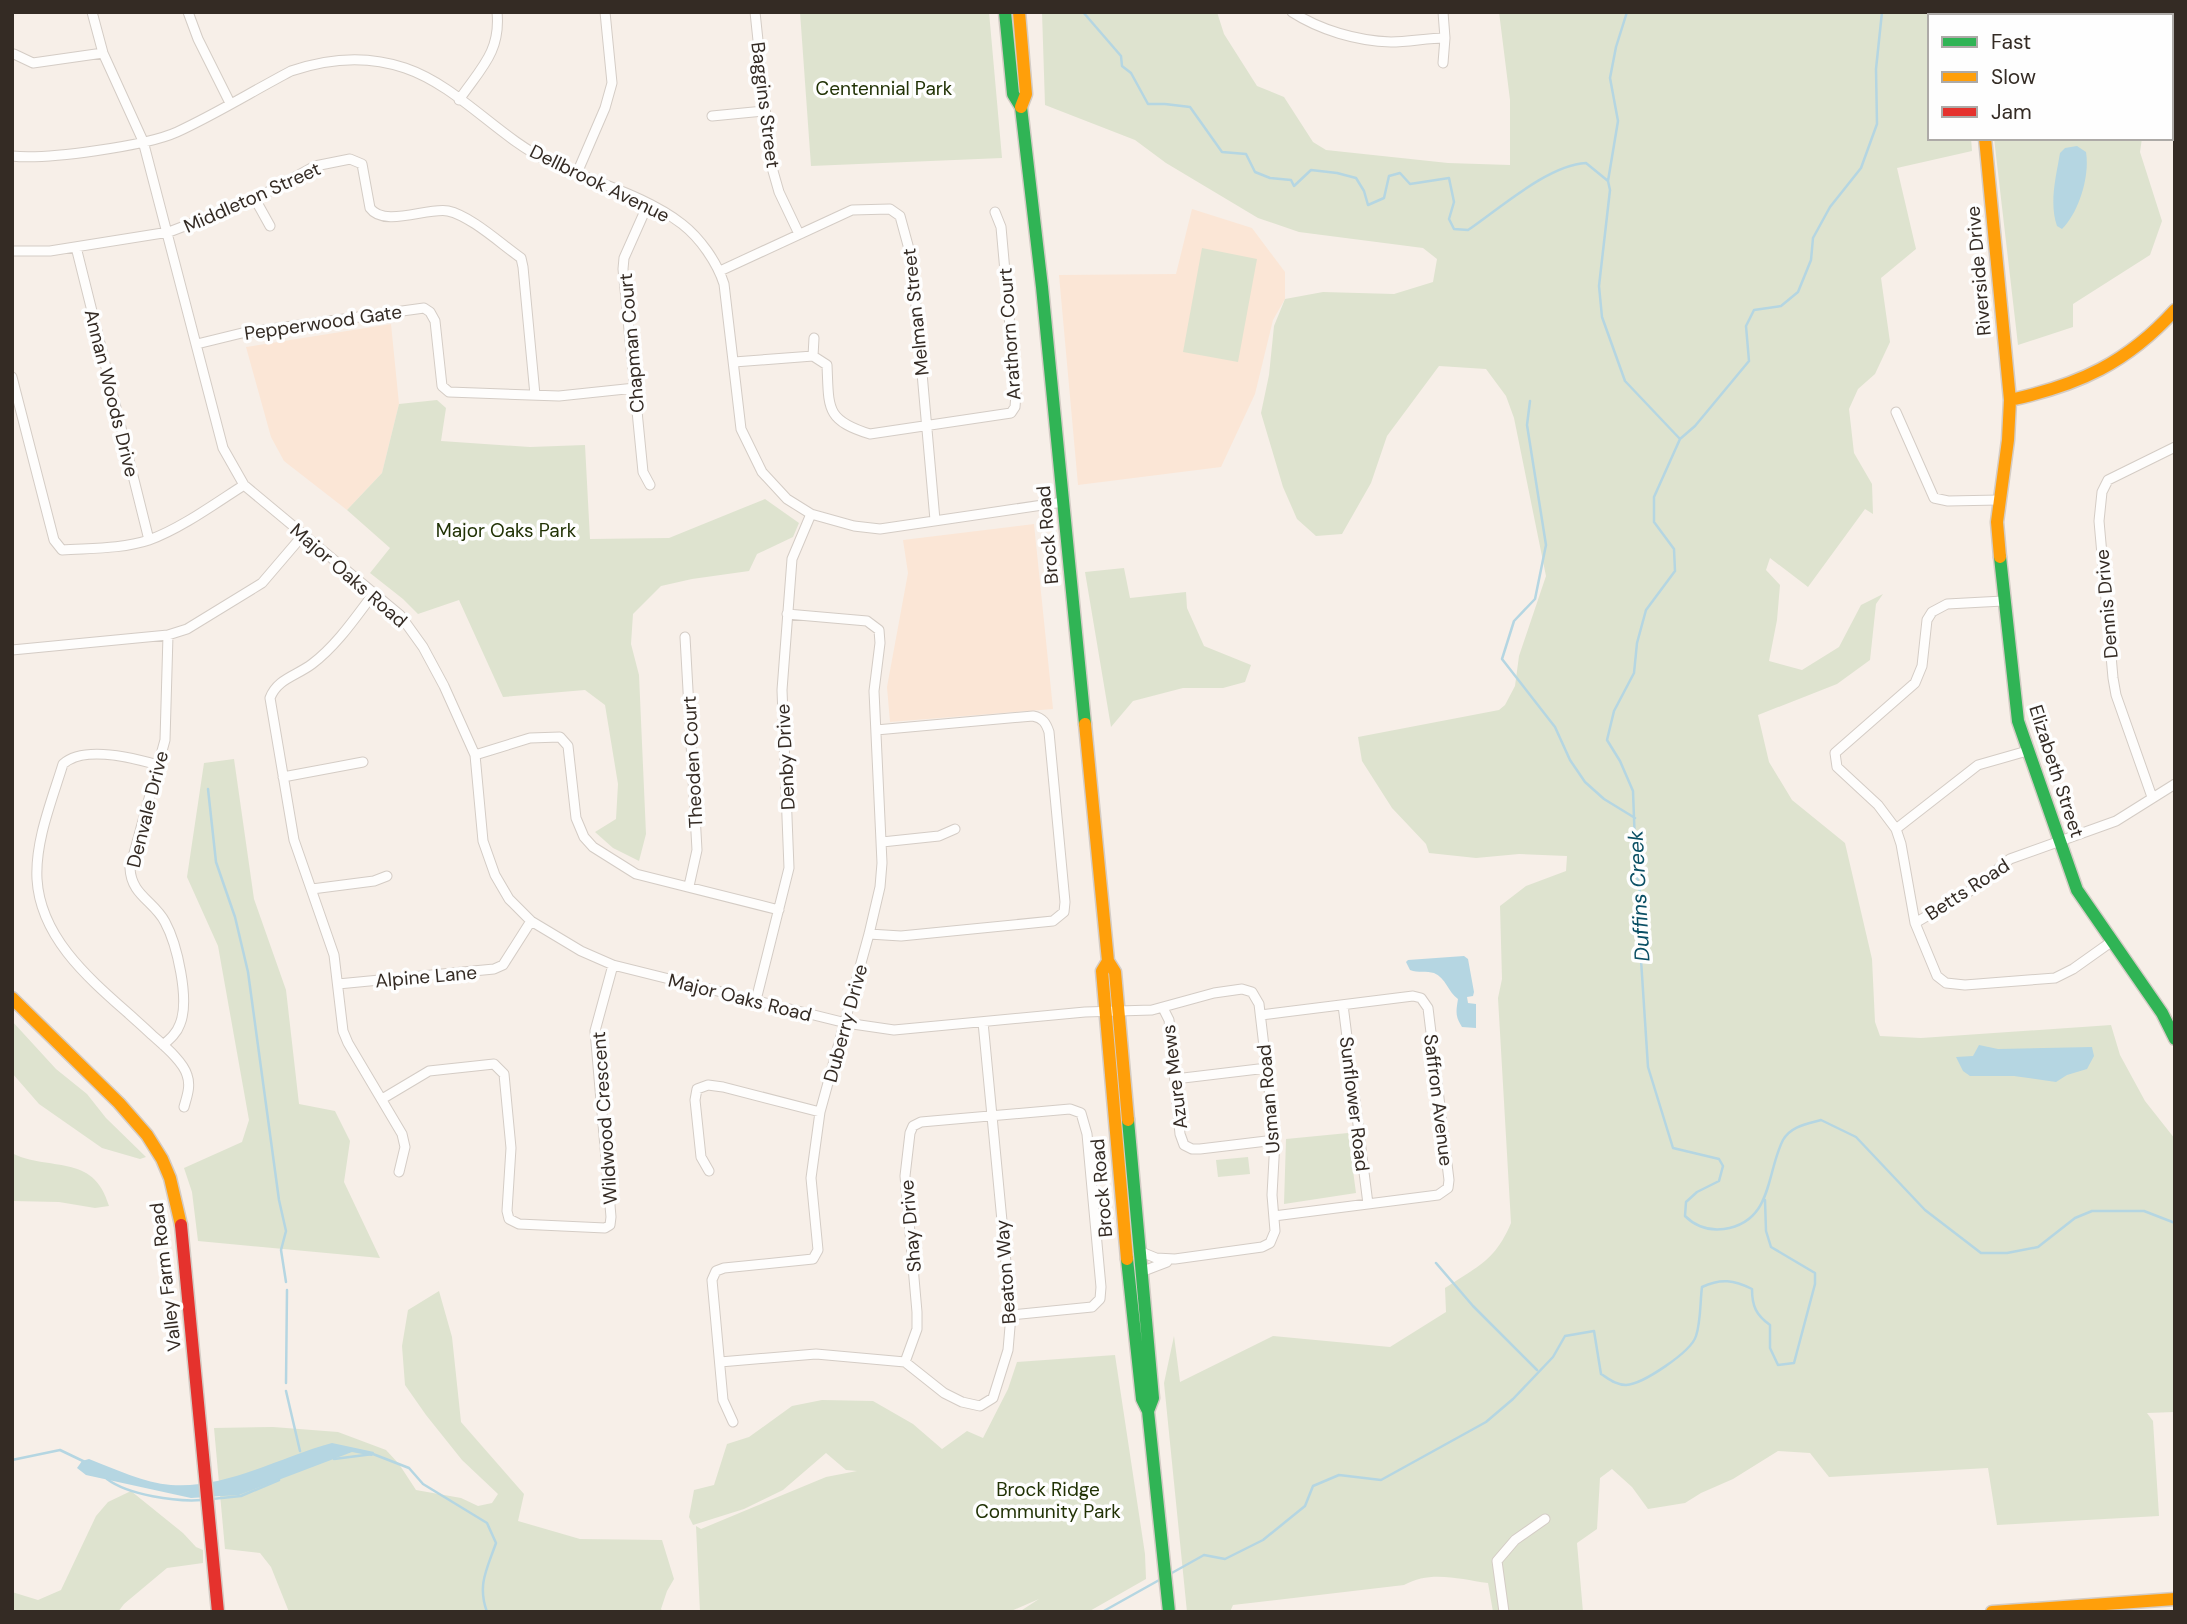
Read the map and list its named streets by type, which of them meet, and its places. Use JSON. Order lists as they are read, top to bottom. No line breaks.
{"streets":{"main road":["Riverside Drive","Brock Road","Elizabeth Street","Valley Farm Road"],"street":["Baggins Street","Dellbrook Avenue","Middleton Street","Melman Street","Pepperwood Gate","Arathorn Court","Chapman Court","Annan Woods Drive","Major Oaks Road","Dennis Drive","Denby Drive","Theoden Court","Denvale Drive","Betts Road","Alpine Lane","Duberry Drive","Azure Mews","Usman Road","Saffron Avenue","Sunflower Road","Wildwood Crescent","Shay Drive","Beaton Way"]},"crossings":[["Baggins Street","Melman Street"],["Dellbrook Avenue","Melman Street"],["Dellbrook Avenue","Chapman Court"],["Dellbrook Avenue","Brock Road"],["Dellbrook Avenue","Major Oaks Road"],["Dellbrook Avenue","Denby Drive"],["Middleton Street","Pepperwood Gate"],["Middleton Street","Annan Woods Drive"],["Middleton Street","Major Oaks Road"],["Riverside Drive","Elizabeth Street"],["Melman Street","Arathorn Court"],["Pepperwood Gate","Chapman Court"],["Pepperwood Gate","Major Oaks Road"],["Brock Road","Major Oaks Road"],["Brock Road","Usman Road"],["Major Oaks Road","Denby Drive"],["Major Oaks Road","Alpine Lane"],["Major Oaks Road","Duberry Drive"],["Major Oaks Road","Azure Mews"],["Major Oaks Road","Usman Road"],["Major Oaks Road","Wildwood Crescent"],["Major Oaks Road","Beaton Way"],["Dennis Drive","Betts Road"],["Denby Drive","Duberry Drive"],["Elizabeth Street","Betts Road"],["Azure Mews","Usman Road"],["Usman Road","Saffron Avenue"],["Saffron Avenue","Sunflower Road"],["Shay Drive","Beaton Way"]],"water":["Duffins Creek"],"parks":["Centennial Park","Major Oaks Park","Brock Ridge Community Park"],"legend":["Fast","Slow","Jam"]}
